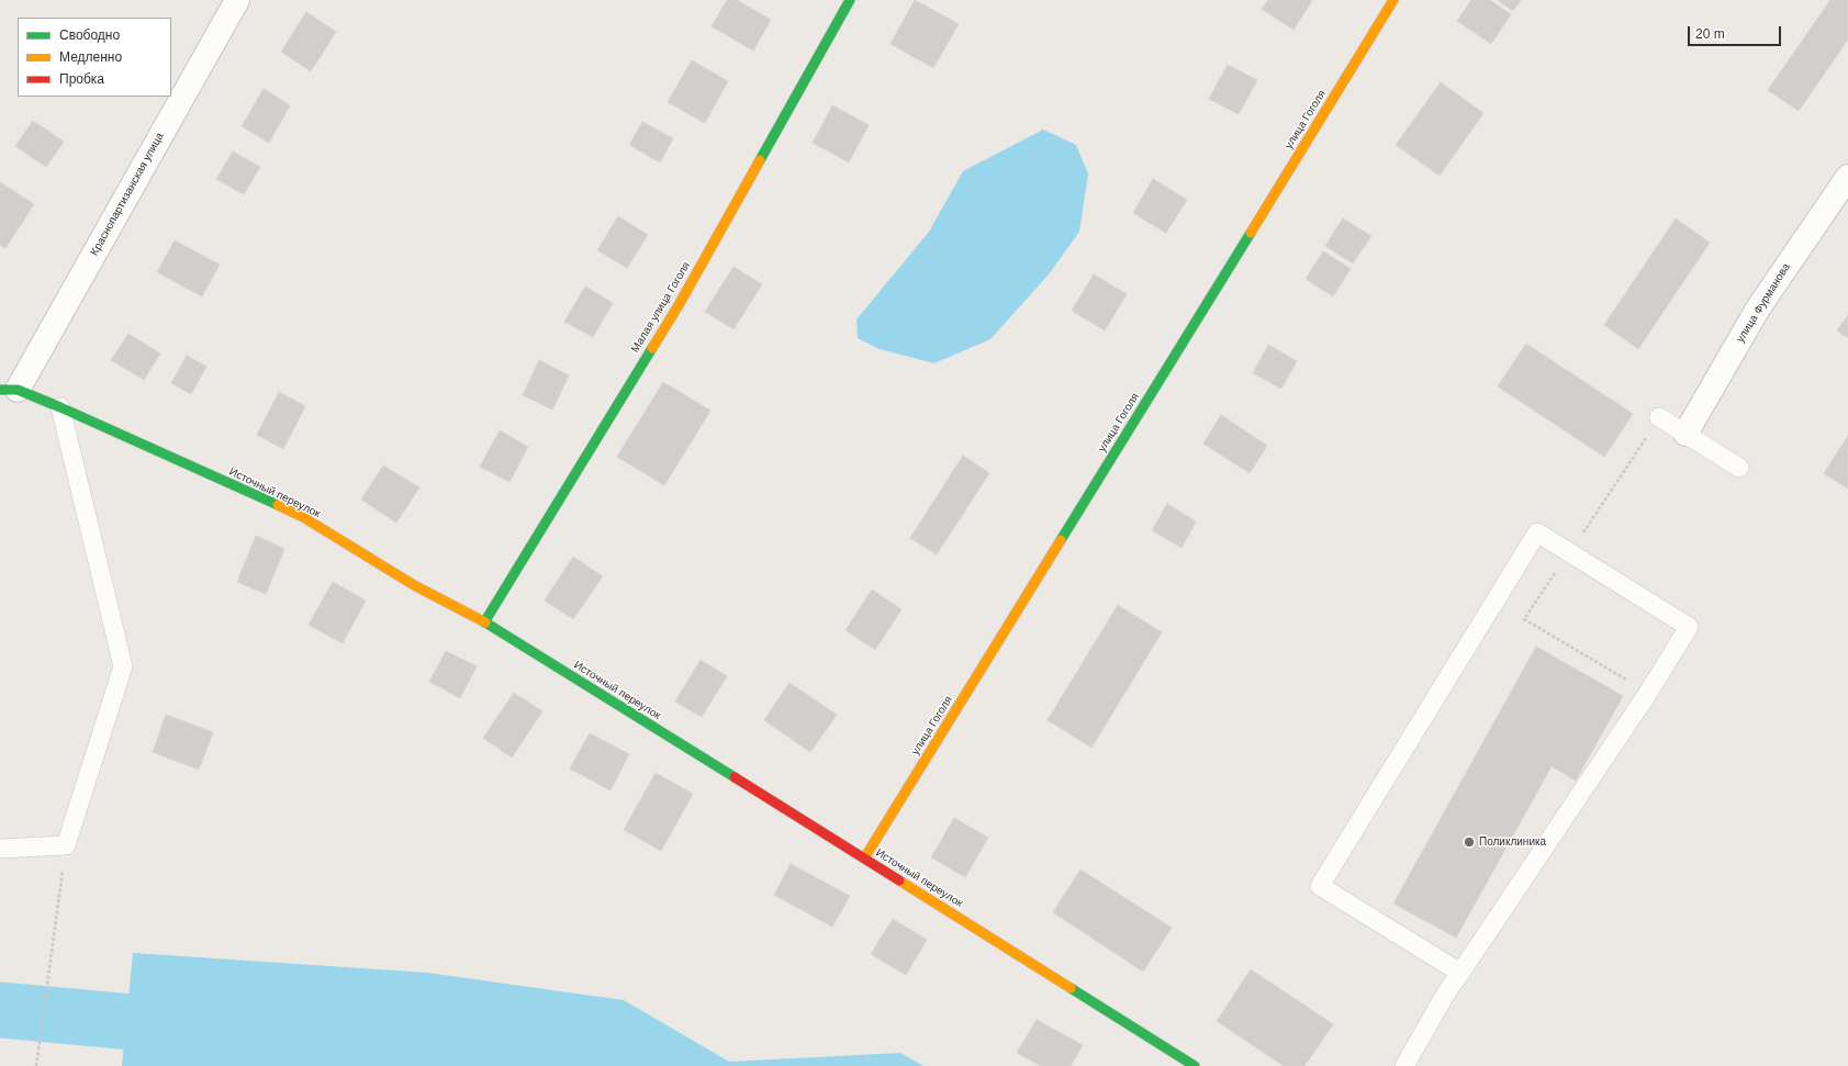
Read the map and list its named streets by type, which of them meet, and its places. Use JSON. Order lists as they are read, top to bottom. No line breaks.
{"streets":{"street":["улица Гоголя","Краснопартизанская улица","улица Фурманова","Малая улица Гоголя","Источный переулок"]},"crossings":[["улица Гоголя","Источный переулок"],["Краснопартизанская улица","Источный переулок"],["Малая улица Гоголя","Источный переулок"]],"places":["Поликлиника"],"legend":["Свободно","Медленно","Пробка"],"scale_bar":"20 m"}
